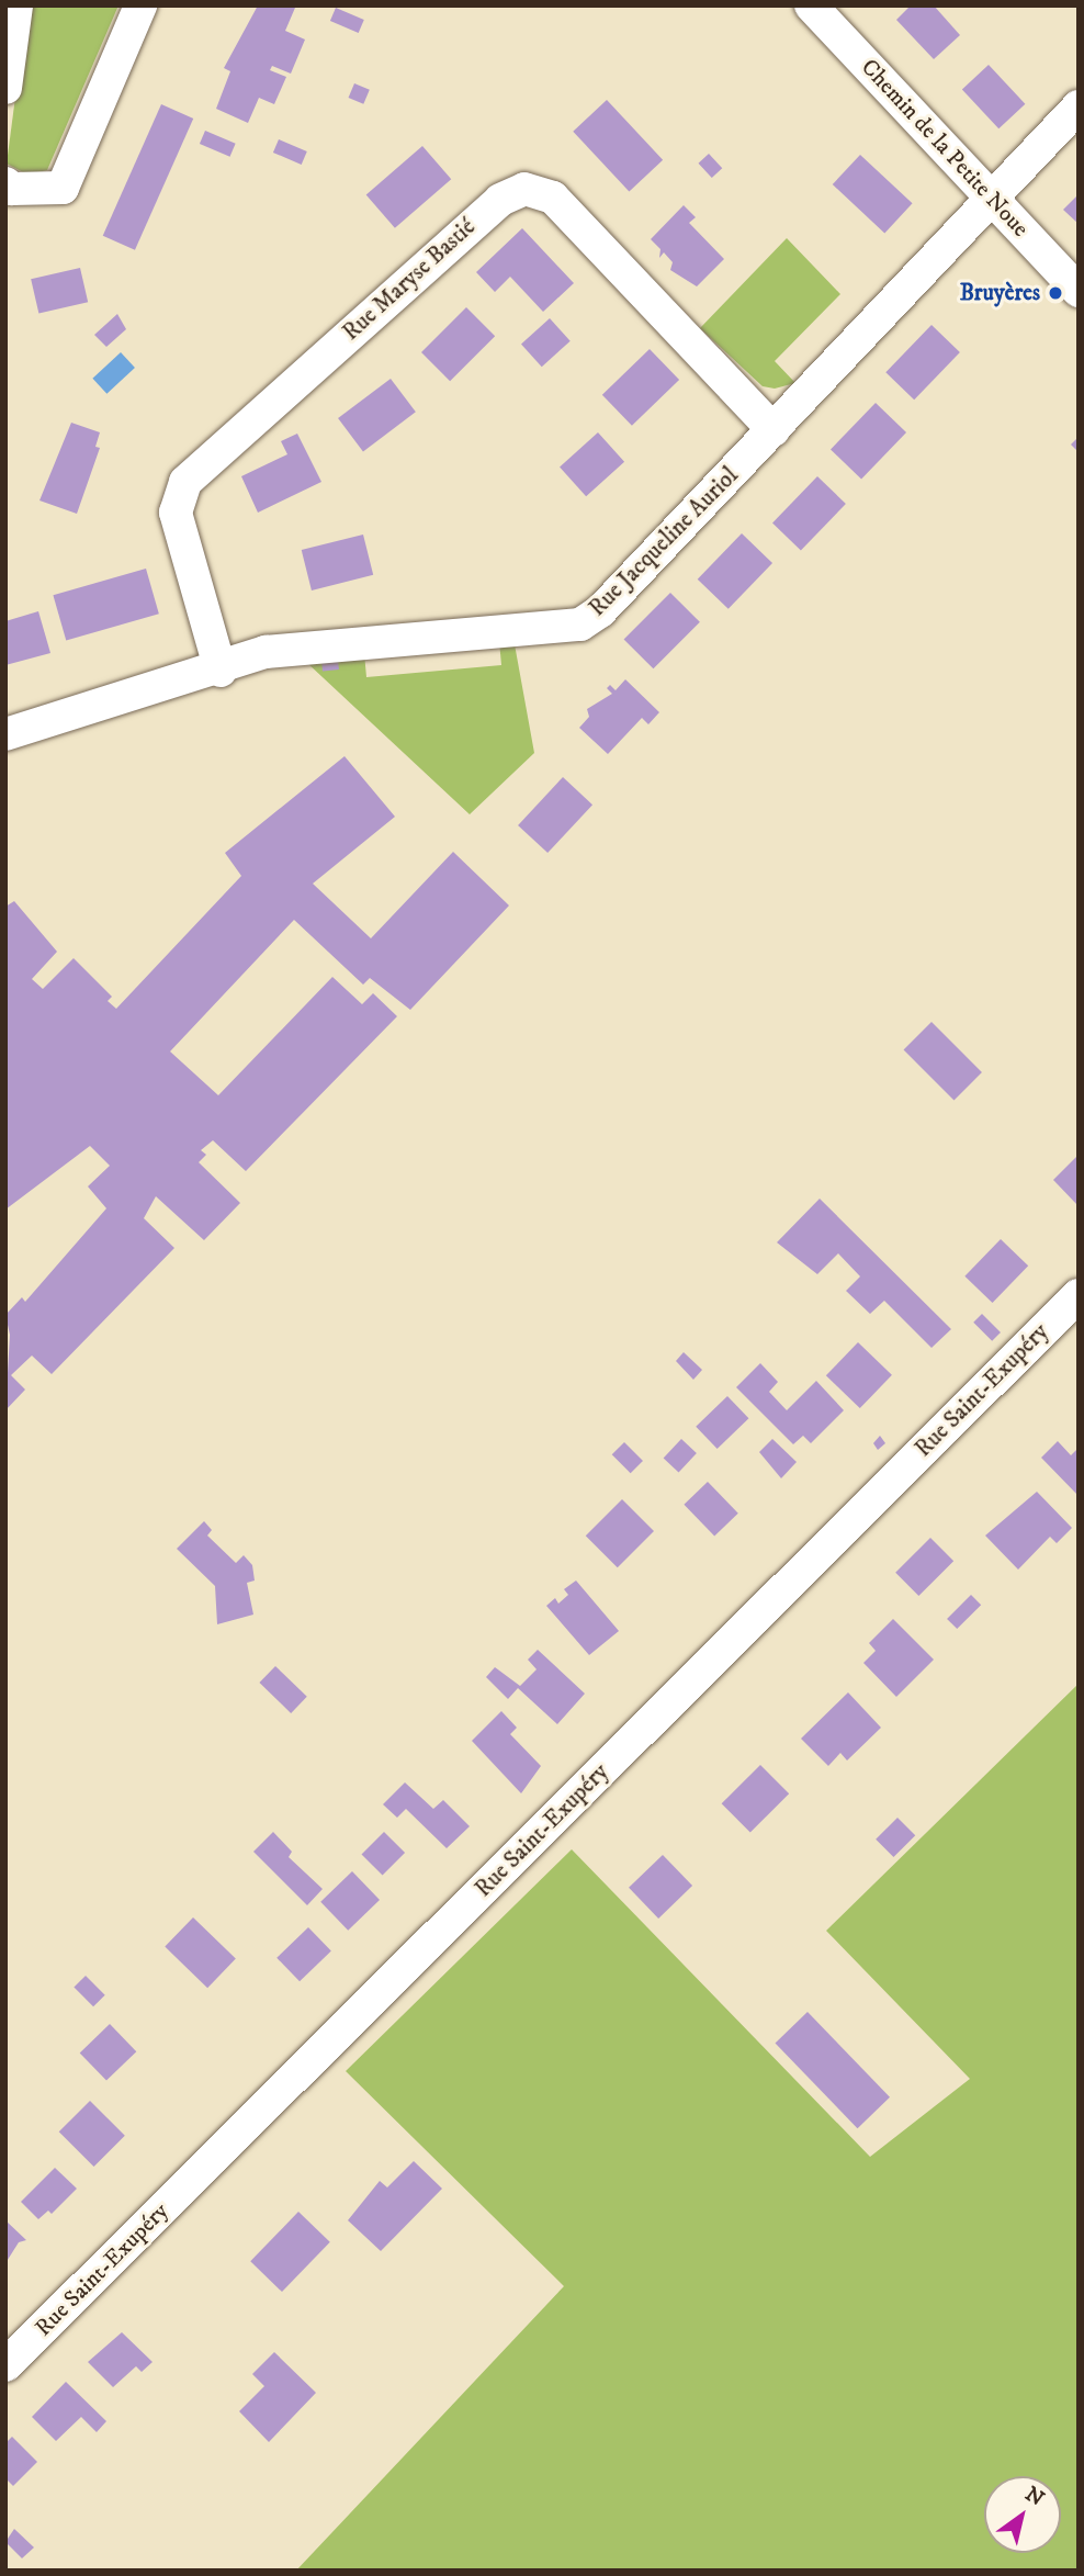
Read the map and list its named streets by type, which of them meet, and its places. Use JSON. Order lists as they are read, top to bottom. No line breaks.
{"streets":{"street":["Chemin de la Petite Noue","Rue Maryse Bastié","Rue Jacqueline Auriol","Rue Saint-Exupéry"]},"crossings":[["Chemin de la Petite Noue","Rue Jacqueline Auriol"],["Rue Maryse Bastié","Rue Jacqueline Auriol"]],"places":["Bruyères"],"north":"top right"}
